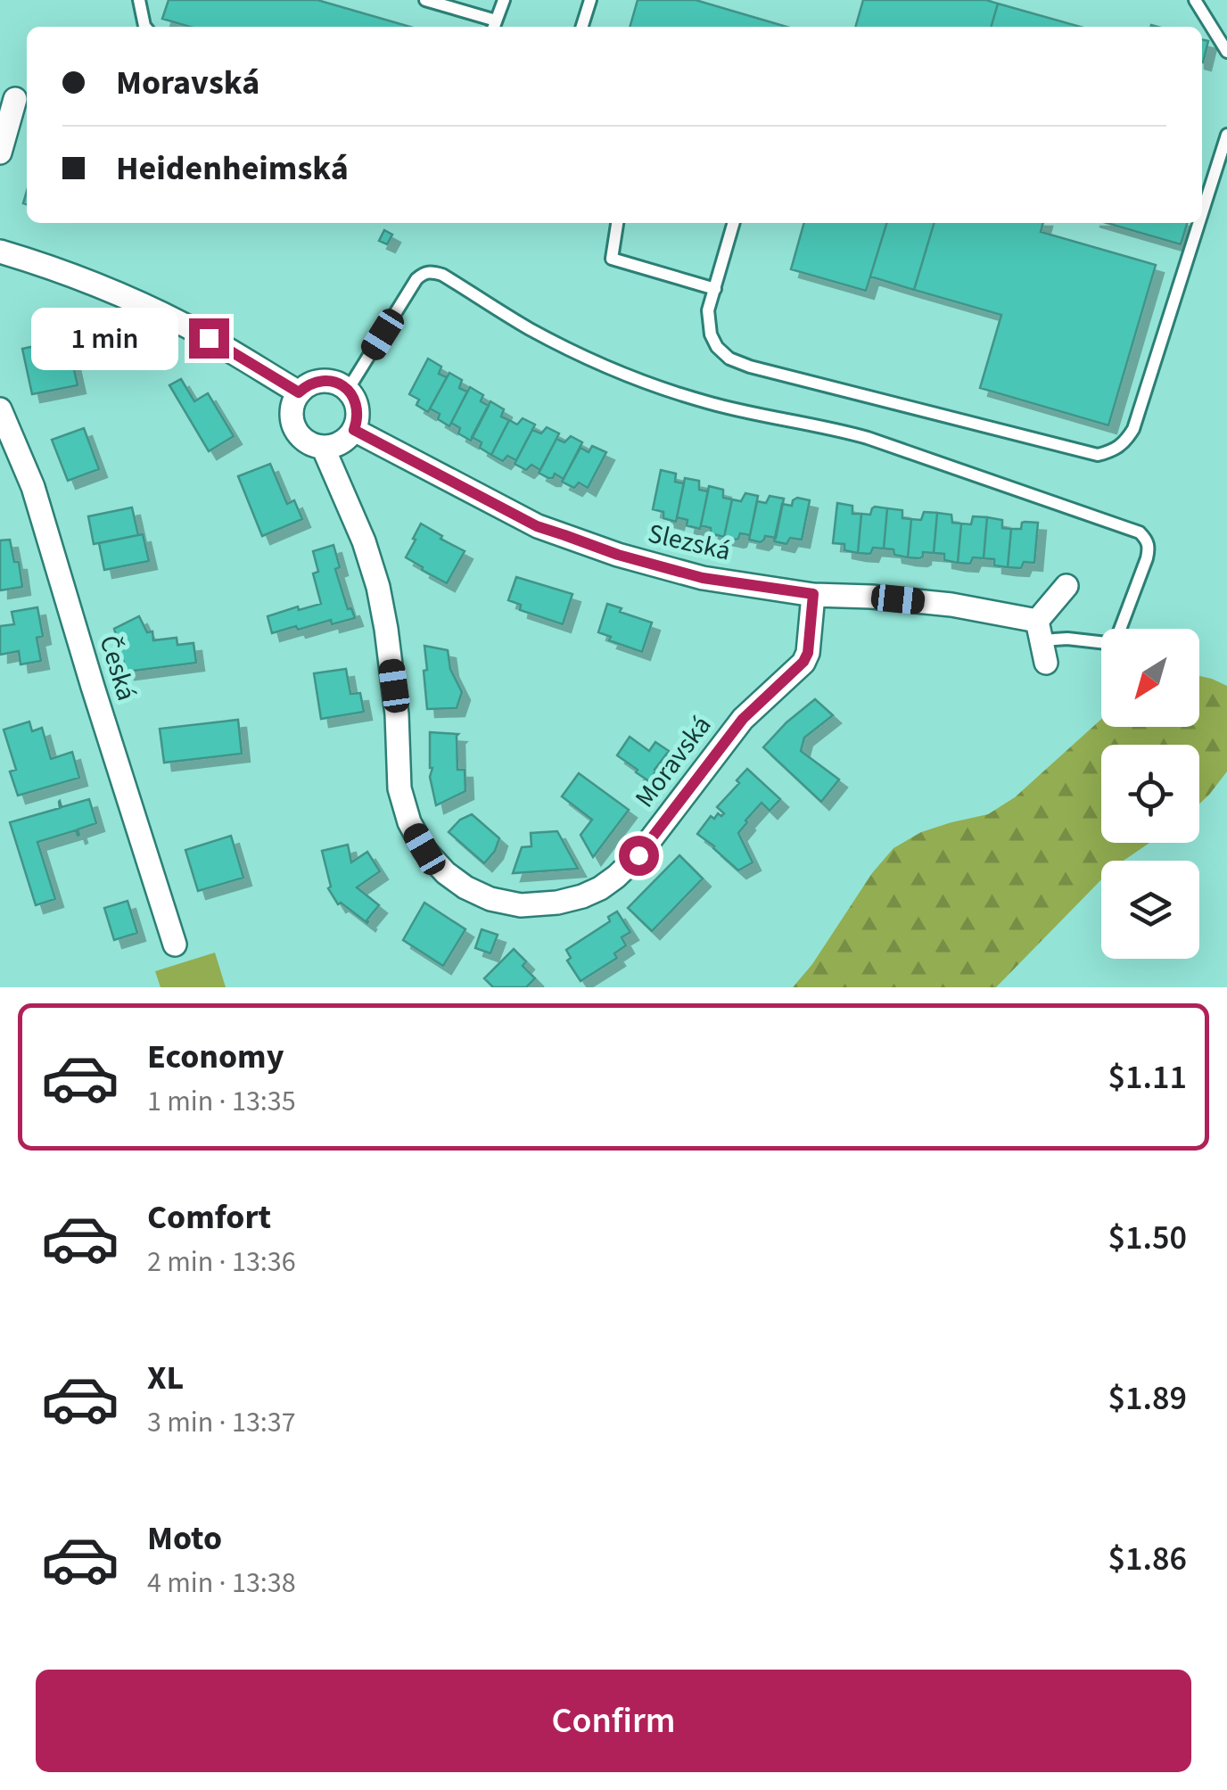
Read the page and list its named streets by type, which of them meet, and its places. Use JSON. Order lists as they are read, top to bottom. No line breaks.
{"streets":{"street":["Slezská","Česká","Moravská"]},"crossings":[["Slezská","Moravská"]],"north":"bottom left","page":{"banner":["Moravská","Heidenheimská"],"bubble":"1 min","list":[{"name":"Economy","note":"1 min · 13:35","value":"$1.11"},{"name":"Comfort","note":"2 min · 13:36","value":"$1.50"},{"name":"XL","note":"3 min · 13:37","value":"$1.89"},{"name":"Moto","note":"4 min · 13:38","value":"$1.86"}],"buttons":"Confirm"}}
